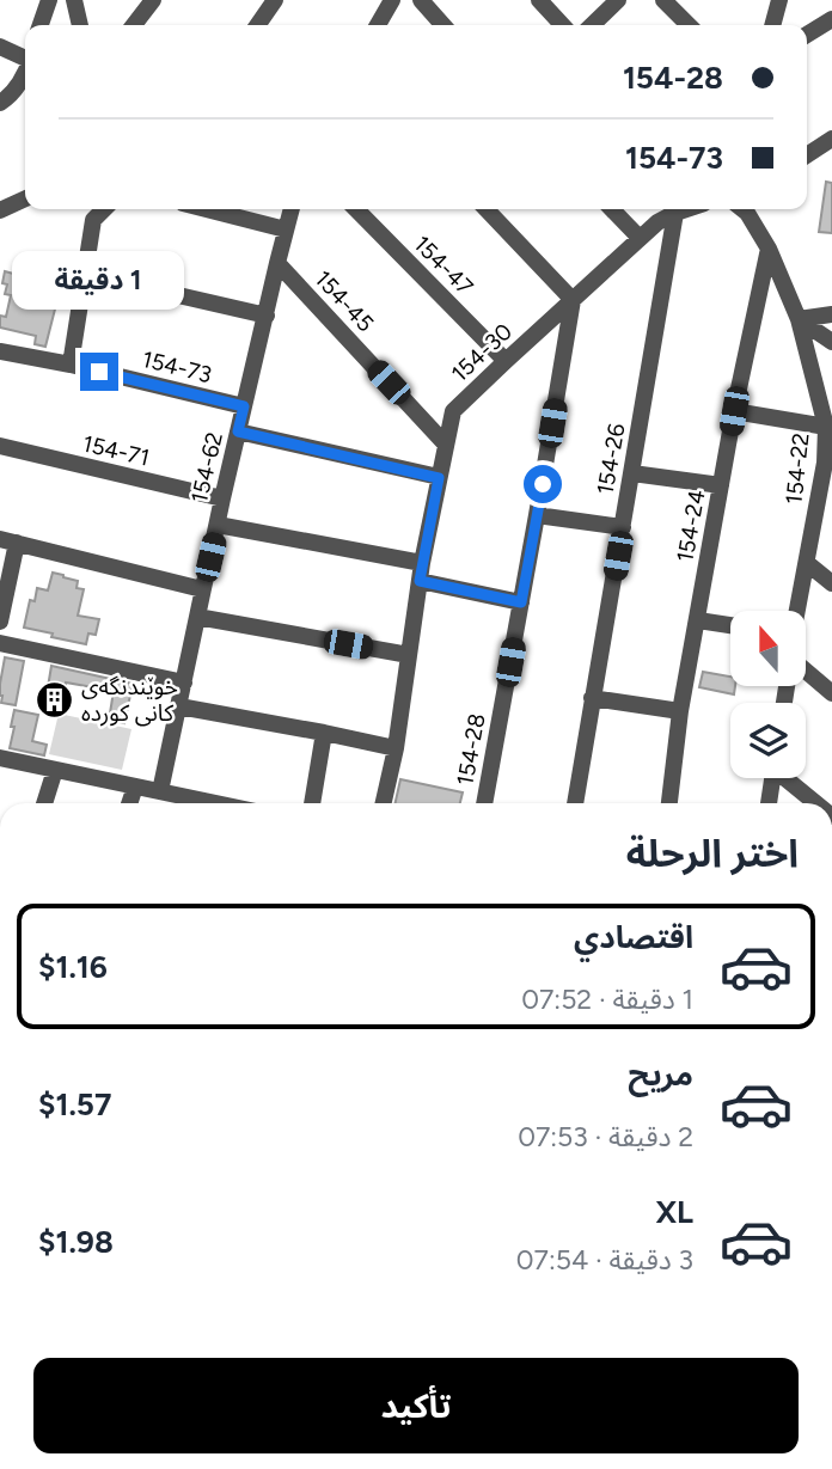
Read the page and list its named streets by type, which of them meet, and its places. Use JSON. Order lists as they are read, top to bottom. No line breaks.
{"streets":{"street":["154-47","154-45","154-30","154-73","154-71","154-26","154-62","154-22","154-24","154-28"]},"crossings":[["154-47","154-30"],["154-45","154-30"],["154-45","154-62"],["154-30","154-26"],["154-30","154-28"],["154-73","154-62"],["154-71","154-62"],["154-22","154-24"]],"places":{"building":["خوێندنگەی کانی کوردە"]},"north":"top","page":{"banner":["154-28","154-73"],"bubble":"1 دقيقة","heading":"اختر الرحلة","list":[{"name":"اقتصادي","note":"1 دقيقة · 07:52","value":"$1.16"},{"name":"مريح","note":"2 دقيقة · 07:53","value":"$1.57"},{"name":"XL","note":"3 دقيقة · 07:54","value":"$1.98"}],"buttons":"تأكيد"}}
